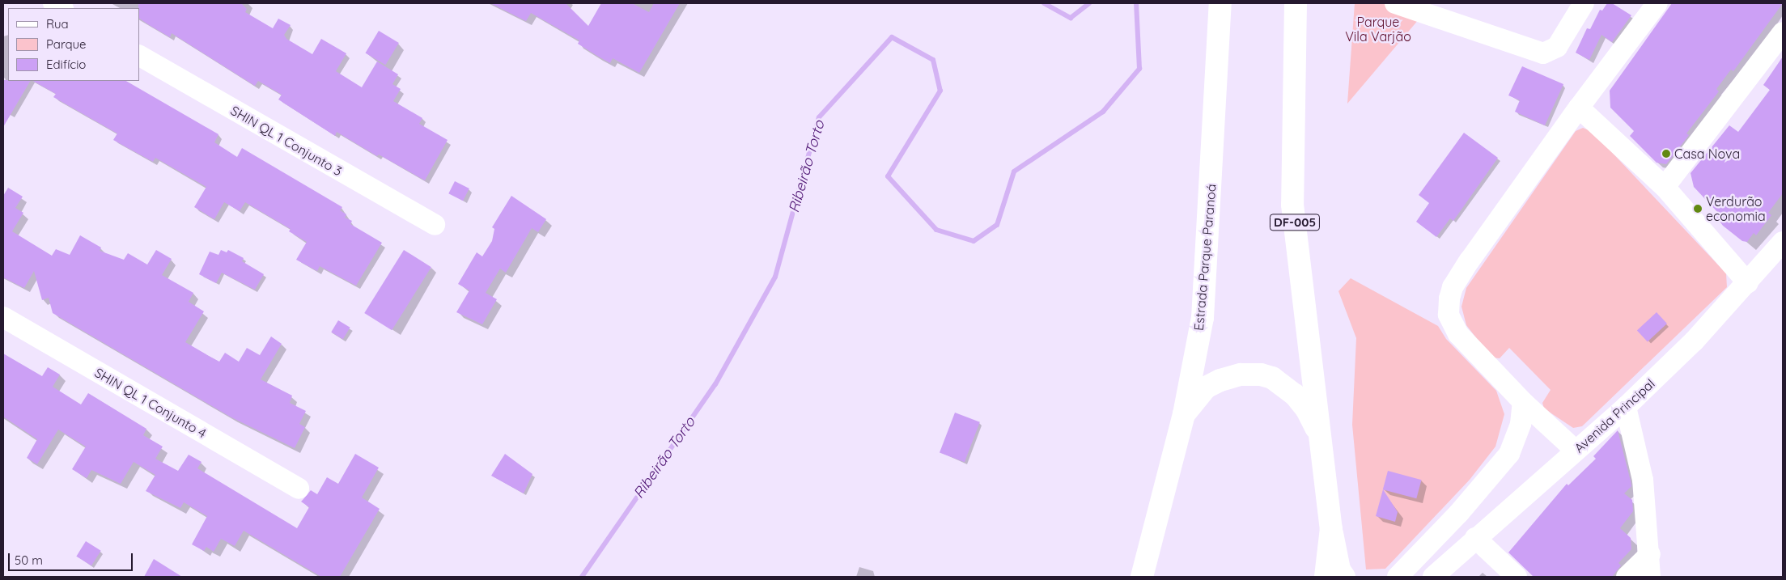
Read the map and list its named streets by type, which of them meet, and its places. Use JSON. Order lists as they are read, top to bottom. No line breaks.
{"streets":{"main road":["DF-005","Estrada Parque Paranoá"],"street":["SHIN QL 1 Conjunto 3","SHIN QL 1 Conjunto 4","Avenida Principal"]},"water":["Ribeirão Torto"],"parks":["Parque Vila Varjão"],"places":["Casa Nova","Verdurão economia"],"legend":["Rua","Parque","Edifício"],"scale_bar":"50 m"}
